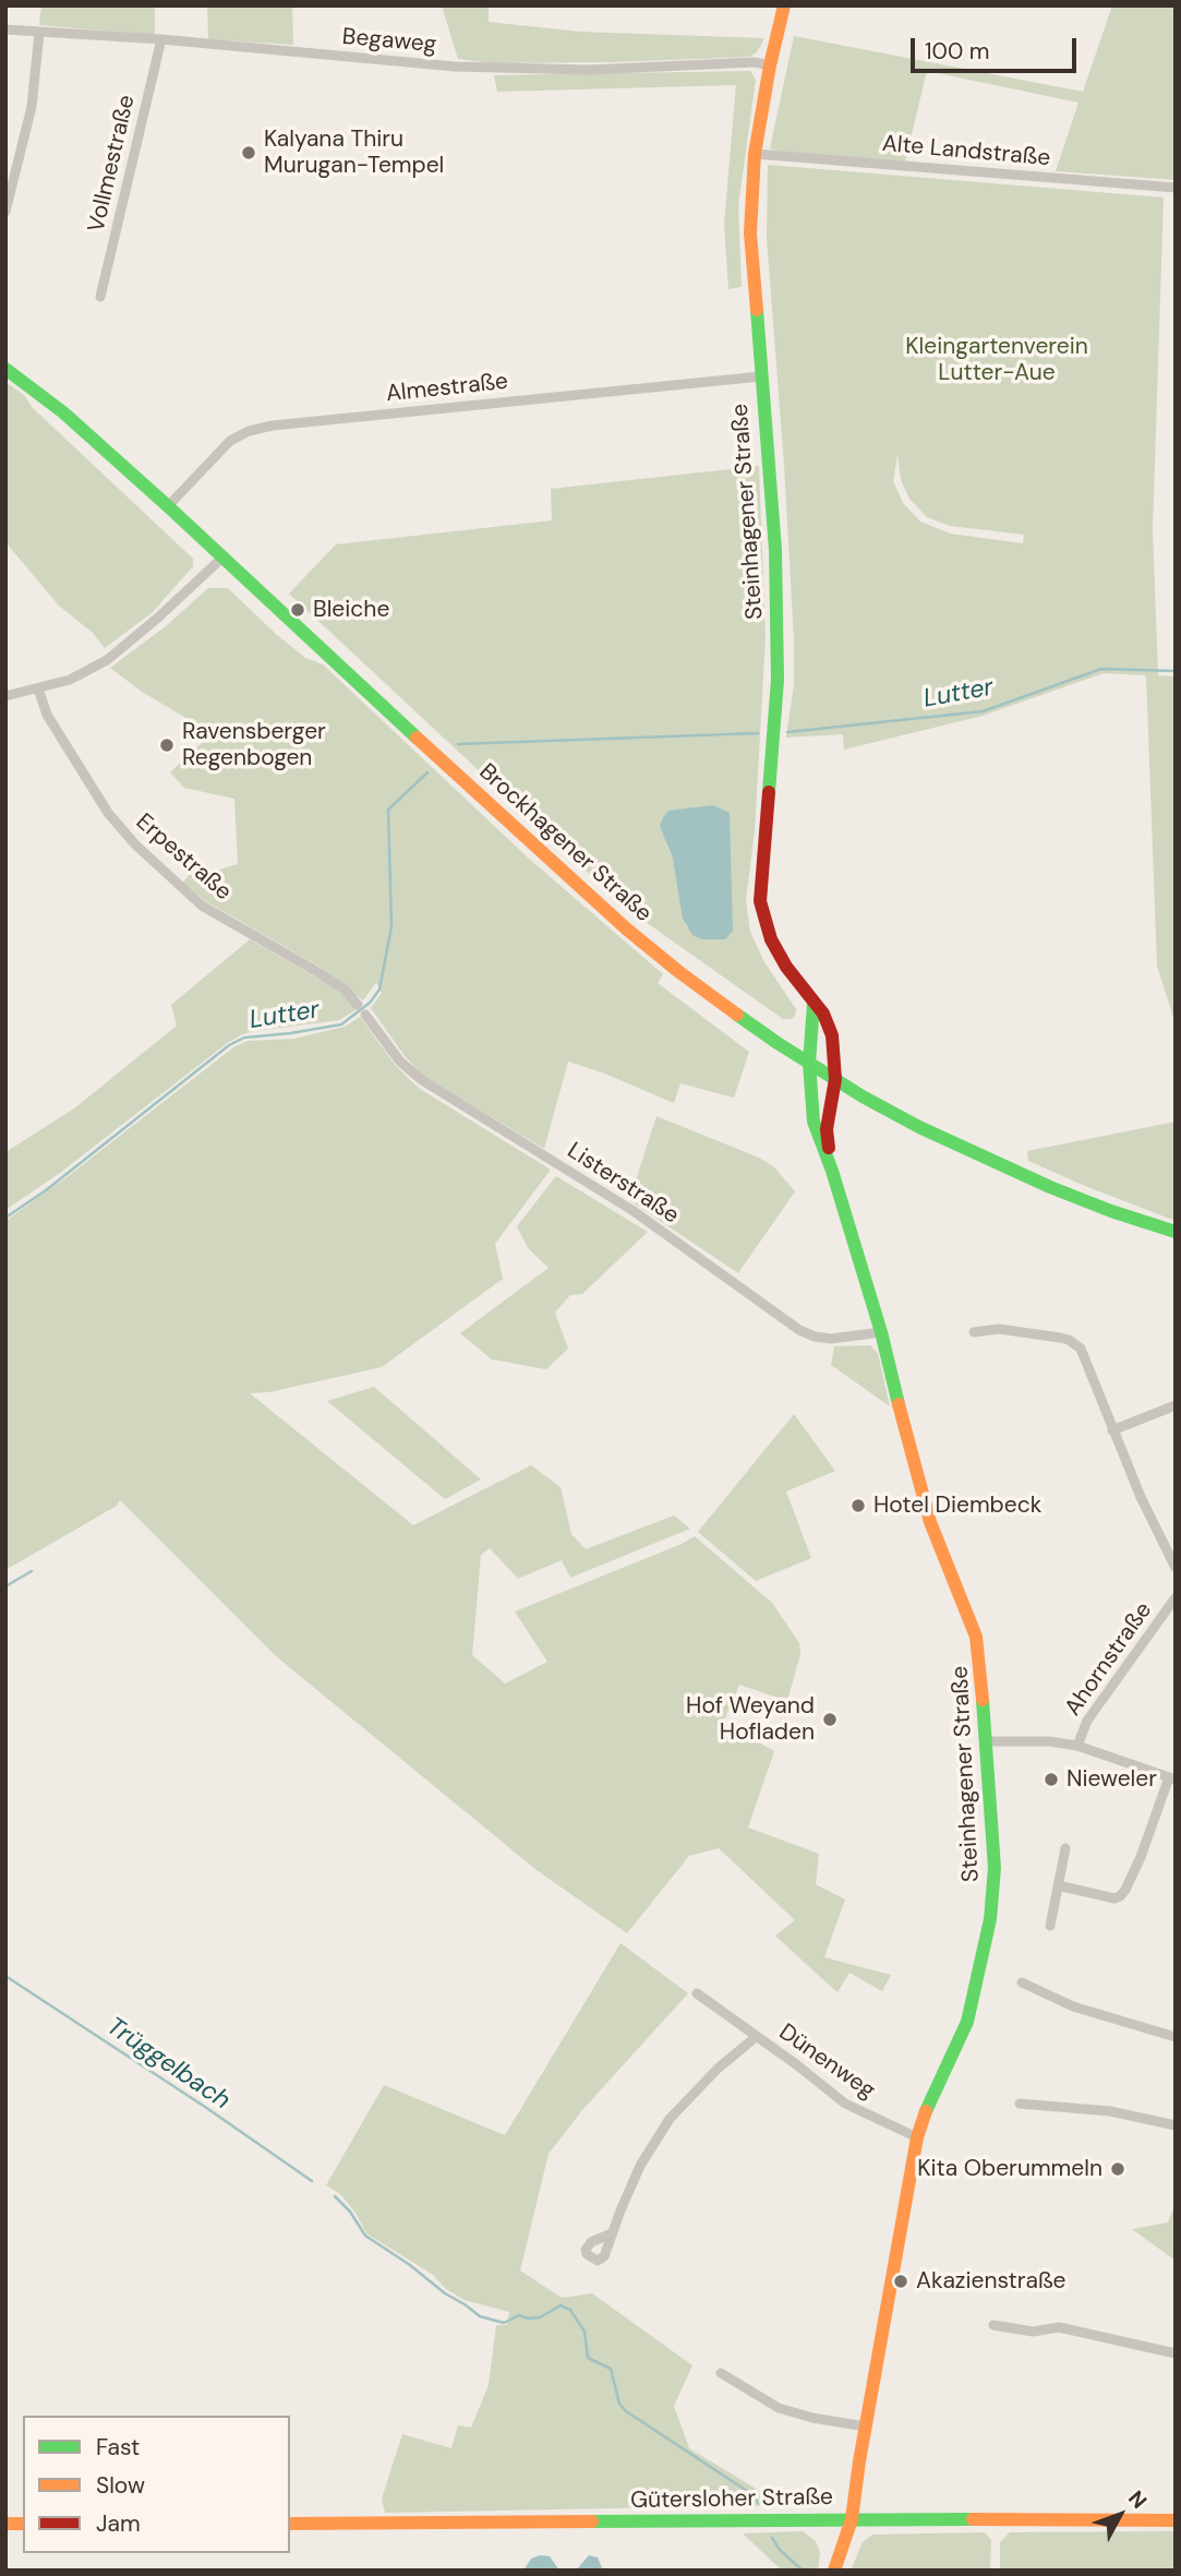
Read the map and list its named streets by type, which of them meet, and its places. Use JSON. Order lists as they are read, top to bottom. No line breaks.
{"streets":{"main road":["Steinhagener Straße","Brockhagener Straße","Gütersloher Straße"],"street":["Begaweg","Alte Landstraße","Vollmestraße","Almestraße","Erpestraße","Listerstraße","Ahornstraße","Dünenweg"]},"crossings":[["Begaweg","Vollmestraße"],["Begaweg","Steinhagener Straße"],["Alte Landstraße","Steinhagener Straße"],["Almestraße","Steinhagener Straße"],["Almestraße","Brockhagener Straße"],["Steinhagener Straße","Brockhagener Straße"],["Steinhagener Straße","Listerstraße"],["Steinhagener Straße","Dünenweg"],["Steinhagener Straße","Gütersloher Straße"]],"water":["Lutter","Trüggelbach"],"parks":["Kleingartenverein Lutter-Aue"],"places":["Kalyana Thiru Murugan-Tempel","Bleiche","Ravensberger Regenbogen","Hotel Diembeck","Hof Weyand Hofladen","Nieweler","Kita Oberummeln","Akazienstraße"],"legend":["Fast","Slow","Jam"],"scale_bar":"100 m","north":"top right"}
